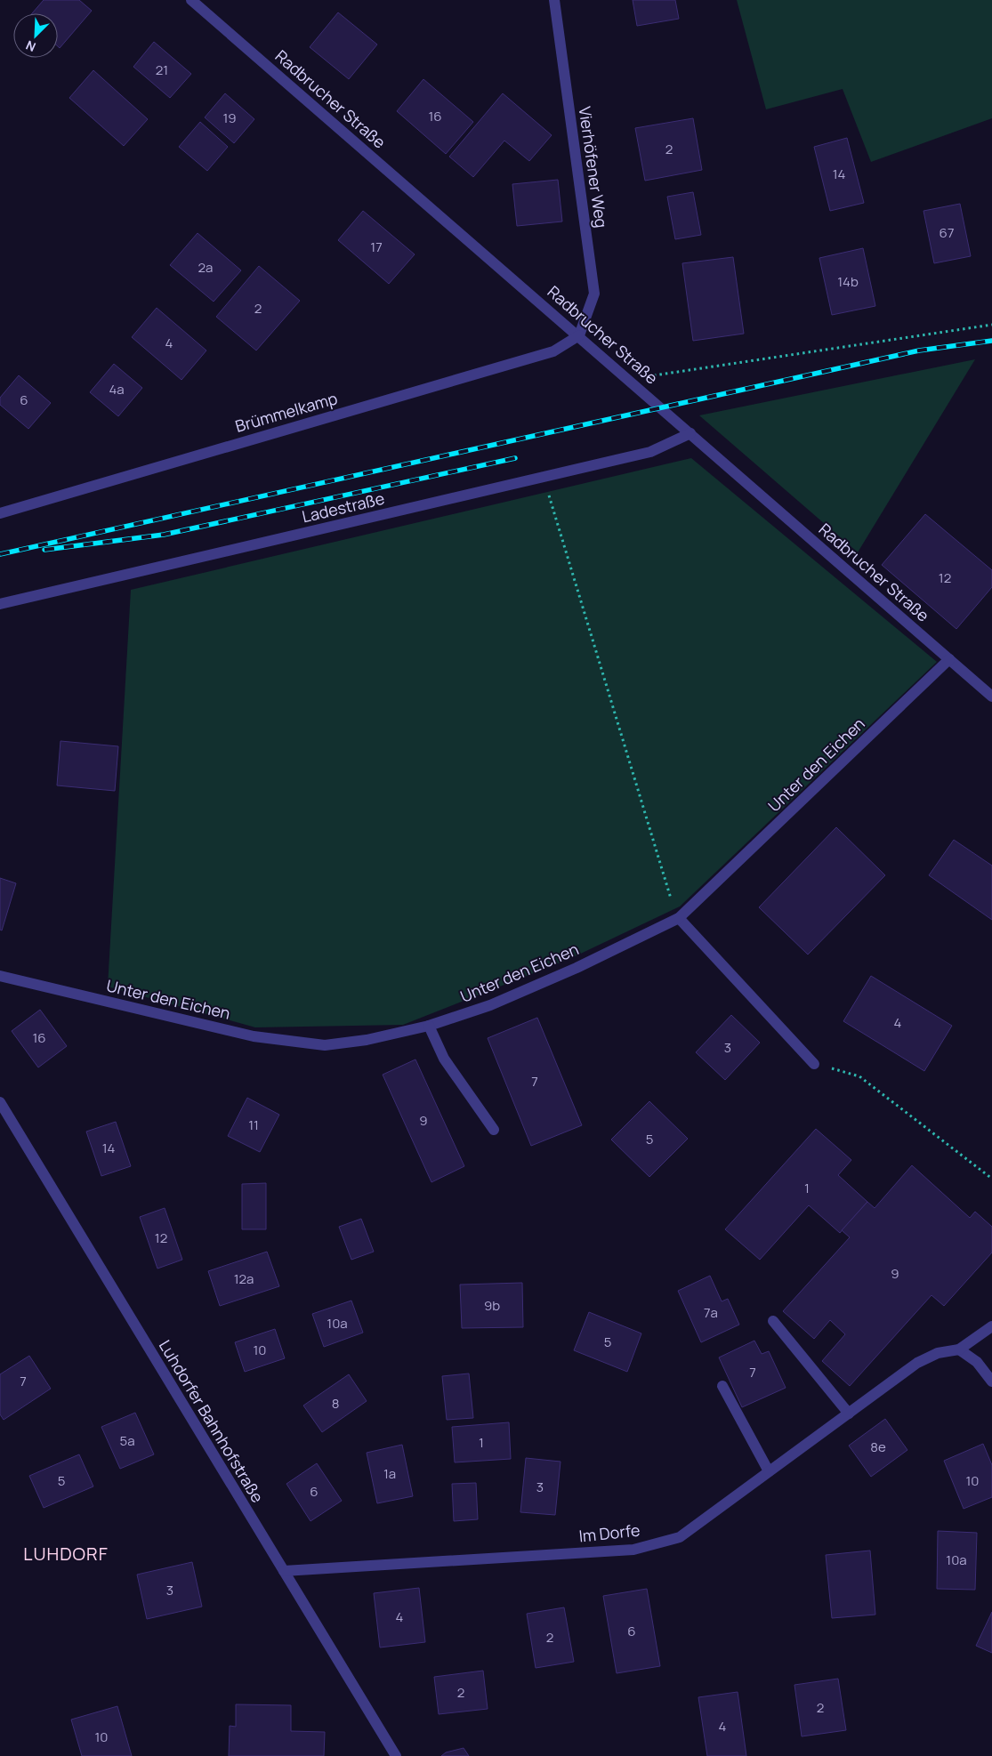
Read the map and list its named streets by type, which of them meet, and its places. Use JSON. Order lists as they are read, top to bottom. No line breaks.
{"streets":{"street":["Radbrucher Straße","Vierhöfener Weg","Brümmelkamp","Ladestraße","Unter den Eichen","Luhdorfer Bahnhofstraße","Im Dorfe"]},"crossings":[["Radbrucher Straße","Vierhöfener Weg"],["Radbrucher Straße","Brümmelkamp"],["Radbrucher Straße","Ladestraße"],["Radbrucher Straße","Unter den Eichen"],["Vierhöfener Weg","Brümmelkamp"],["Luhdorfer Bahnhofstraße","Im Dorfe"]],"districts":["LUHDORF"],"house_numbers":["21","16","19","2","14","67","17","2a","14b","2","4","4a","6","12","4","16","3","7","9","11","5","14","1","12","9","12a","9b","7a","10a","5","10","7","7","8","5a","1","8e","1a","5","10","3","6","10a","3","4","6","2","2","2","4","10"],"north":"bottom left"}
